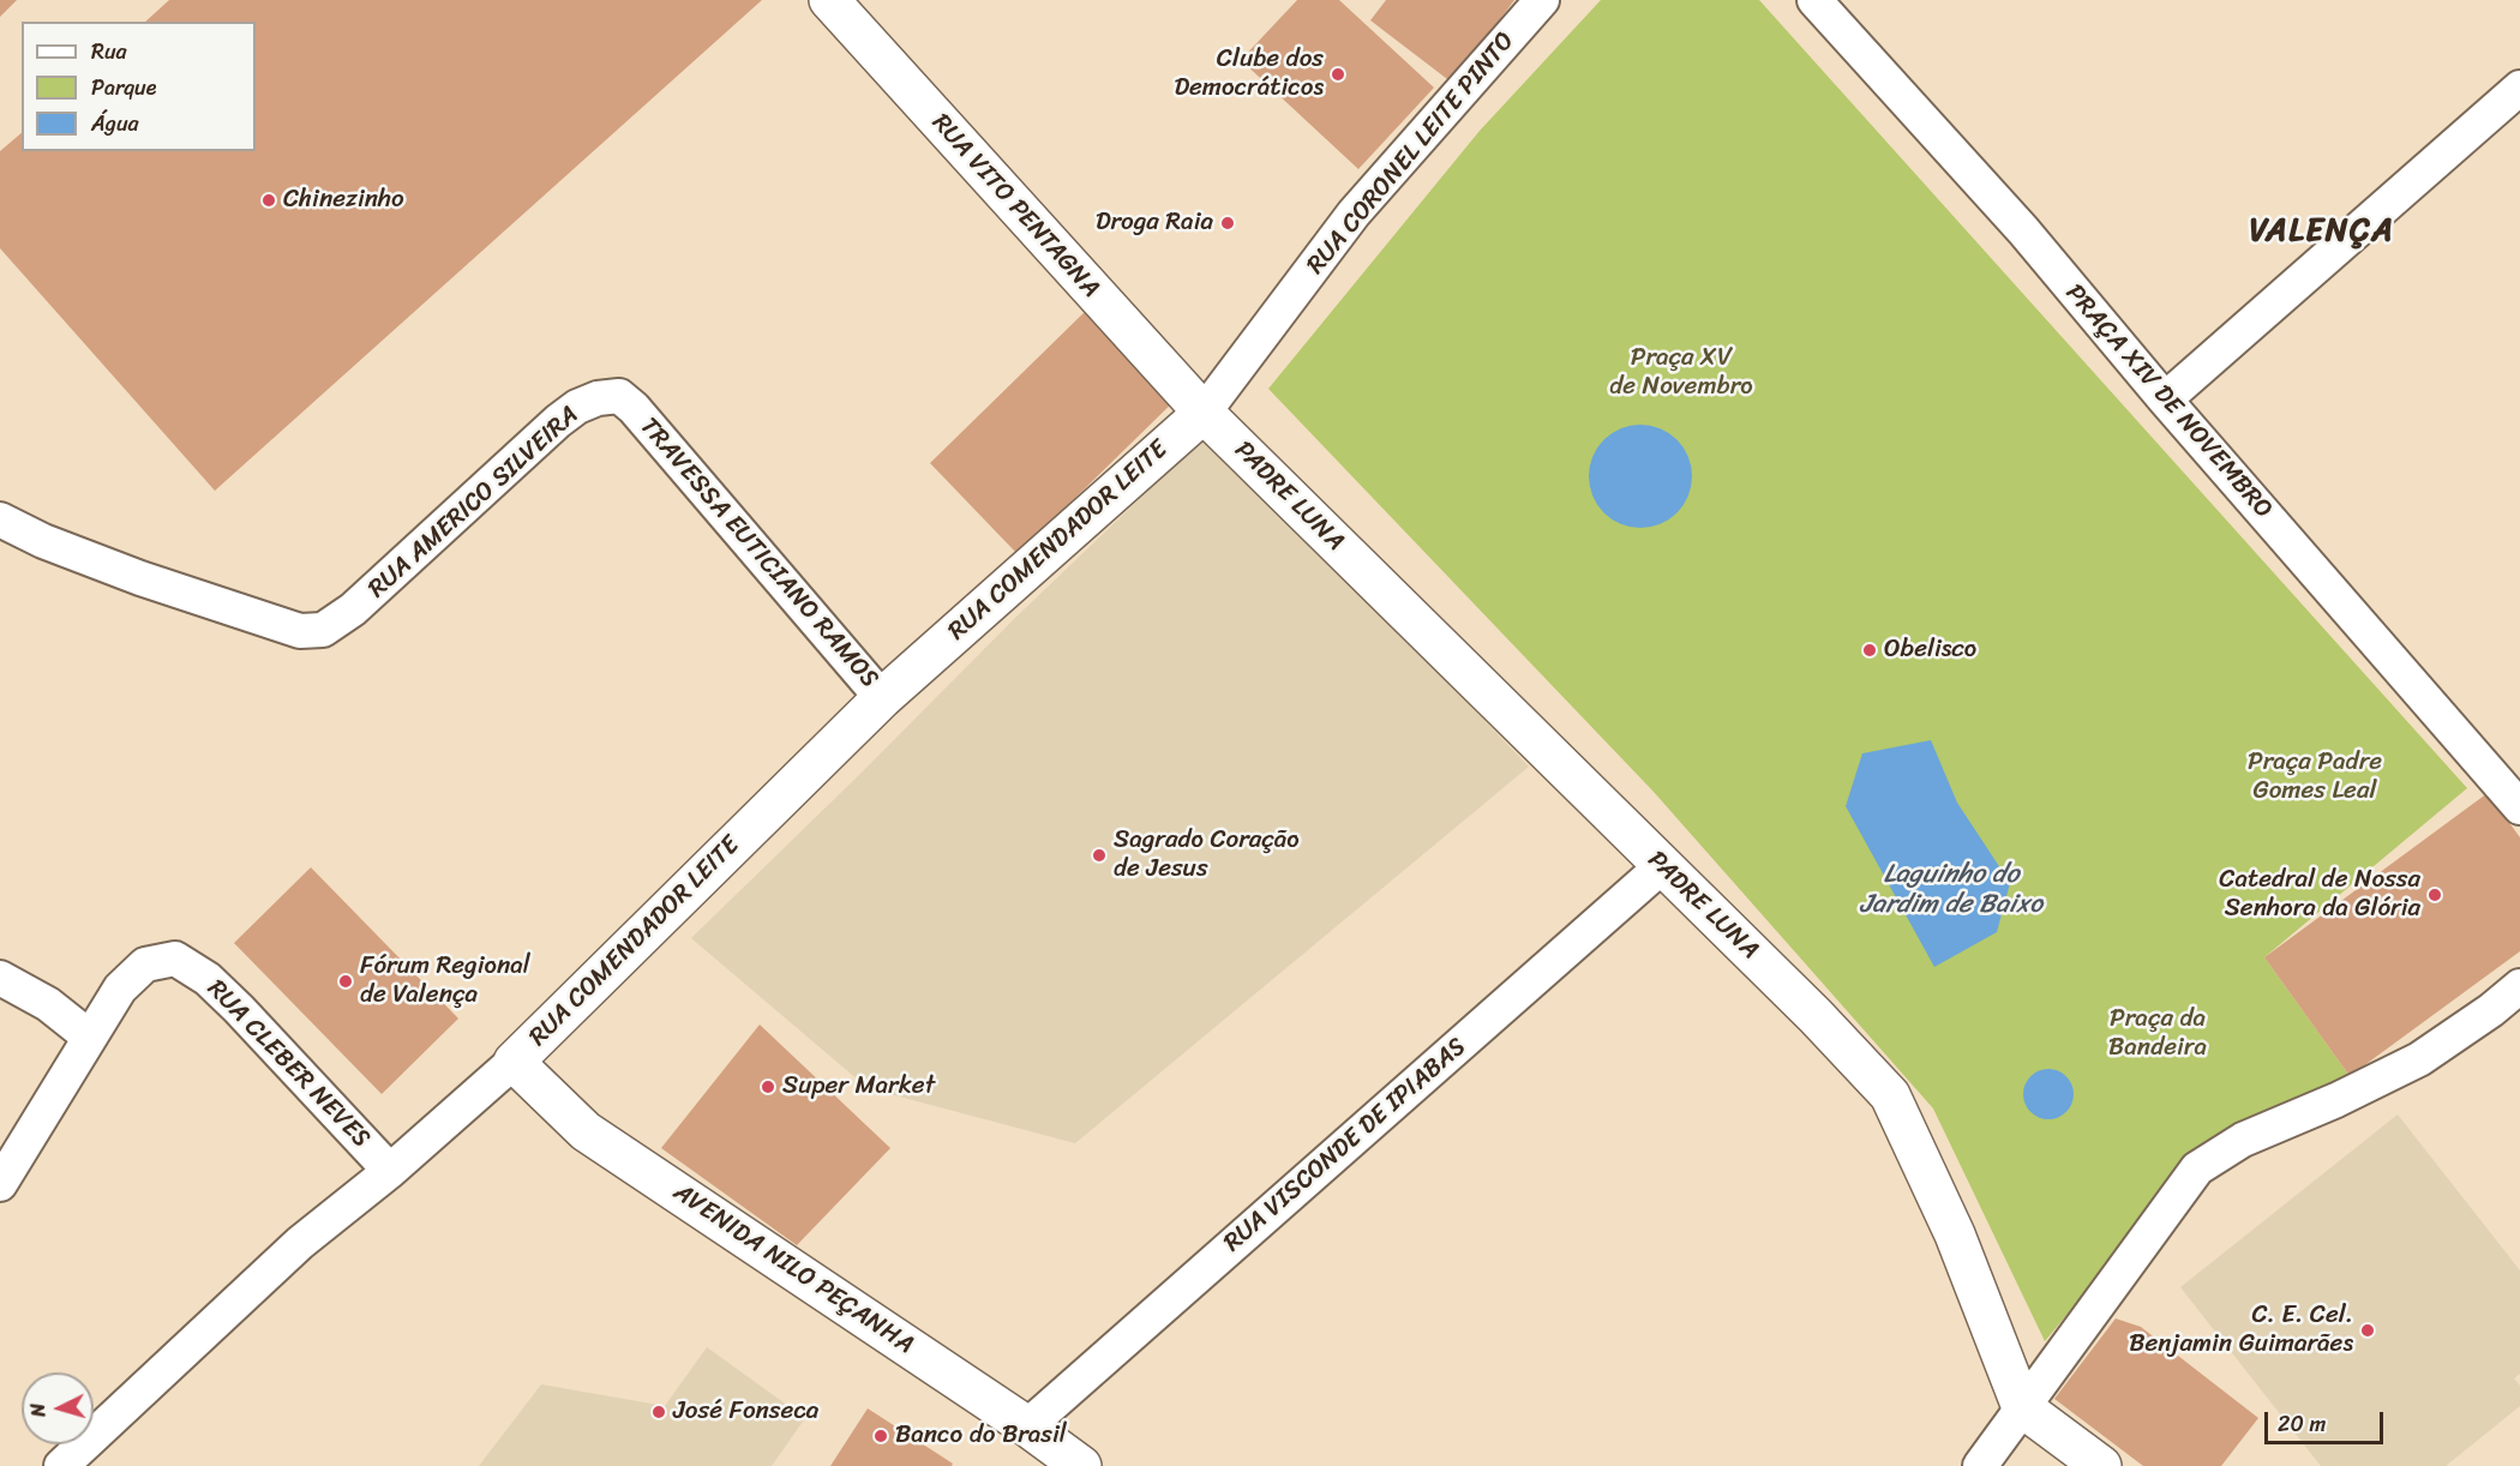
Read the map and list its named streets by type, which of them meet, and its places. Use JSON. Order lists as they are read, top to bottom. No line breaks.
{"streets":{"street":["RUA CORONEL LEITE PINTO","RUA VITO PENTAGNA","PRAÇA XIV DE NOVEMBRO","PADRE LUNA","RUA AMERICO SILVEIRA","RUA COMENDADOR LEITE","TRAVESSA EUTICIANO RAMOS","RUA CLEBER NEVES","RUA VISCONDE DE IPIABAS","AVENIDA NILO PEÇANHA"]},"crossings":[["RUA CORONEL LEITE PINTO","RUA VITO PENTAGNA"],["RUA CORONEL LEITE PINTO","PADRE LUNA"],["RUA CORONEL LEITE PINTO","RUA COMENDADOR LEITE"],["RUA VITO PENTAGNA","PADRE LUNA"],["RUA VITO PENTAGNA","RUA COMENDADOR LEITE"],["PADRE LUNA","RUA COMENDADOR LEITE"],["PADRE LUNA","RUA VISCONDE DE IPIABAS"],["RUA AMERICO SILVEIRA","TRAVESSA EUTICIANO RAMOS"],["RUA COMENDADOR LEITE","TRAVESSA EUTICIANO RAMOS"],["RUA COMENDADOR LEITE","RUA CLEBER NEVES"],["RUA COMENDADOR LEITE","AVENIDA NILO PEÇANHA"],["RUA VISCONDE DE IPIABAS","AVENIDA NILO PEÇANHA"]],"districts":["VALENÇA"],"water":["Laguinho do Jardim de Baixo"],"parks":["Praça XV de Novembro","Praça Padre Gomes Leal","Praça da Bandeira"],"places":["Clube dos Democráticos","Chinezinho","Droga Raia","Obelisco","Sagrado Coração de Jesus","Catedral de Nossa Senhora da Glória","Fórum Regional de Valença","Super Market","C. E. Cel. Benjamin Guimarães","José Fonseca","Banco do Brasil"],"legend":["Rua","Parque","Água"],"scale_bar":"20 m","north":"left"}
